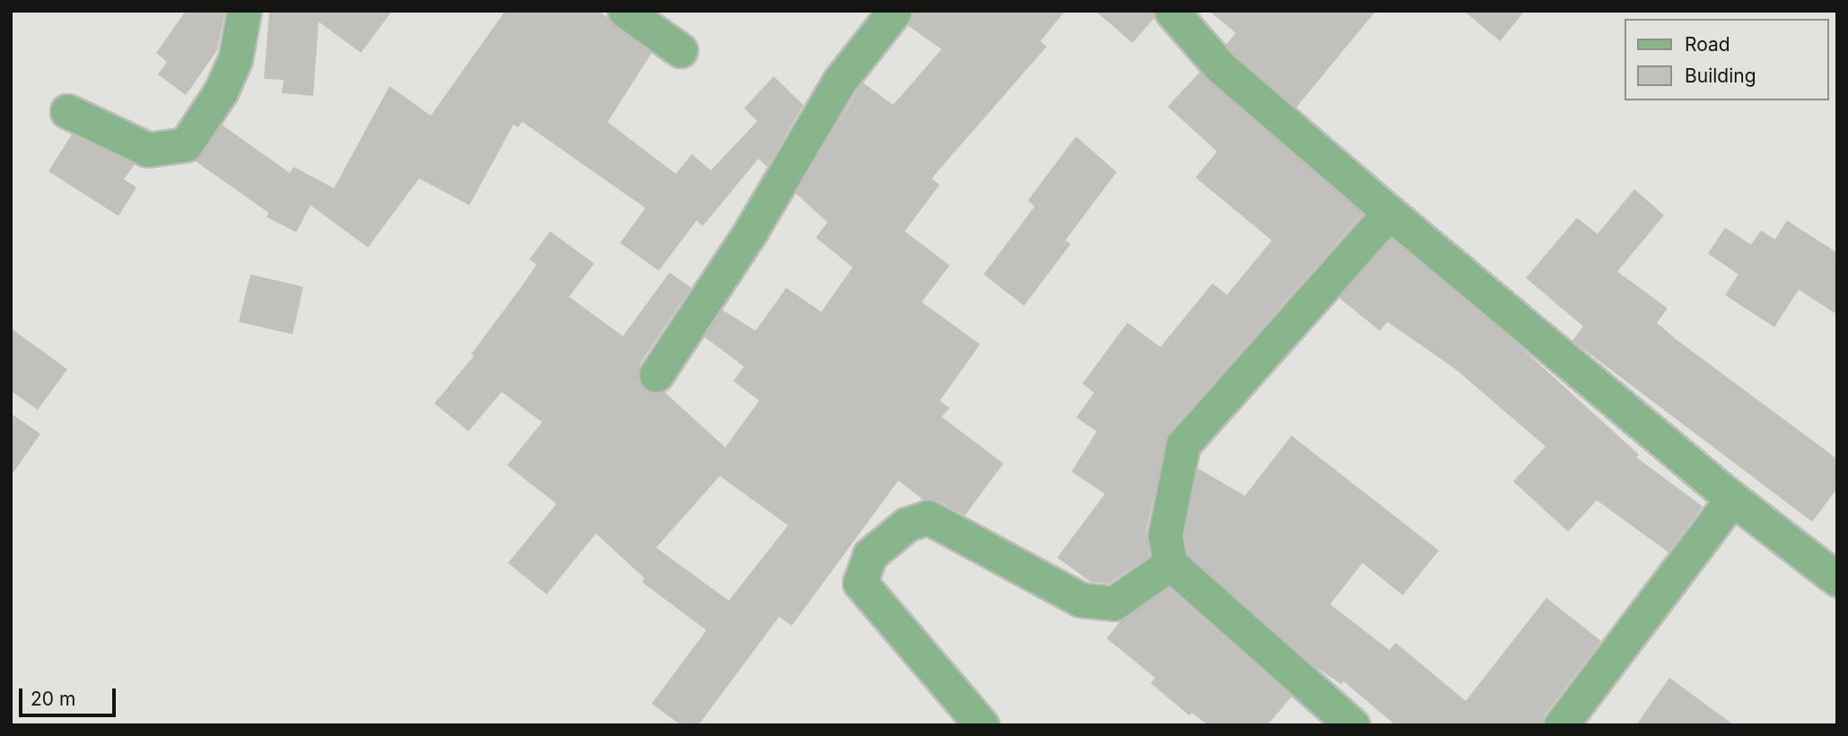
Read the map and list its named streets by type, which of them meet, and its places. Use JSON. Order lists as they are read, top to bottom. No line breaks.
{"legend":["Road","Building"],"scale_bar":"20 m"}
